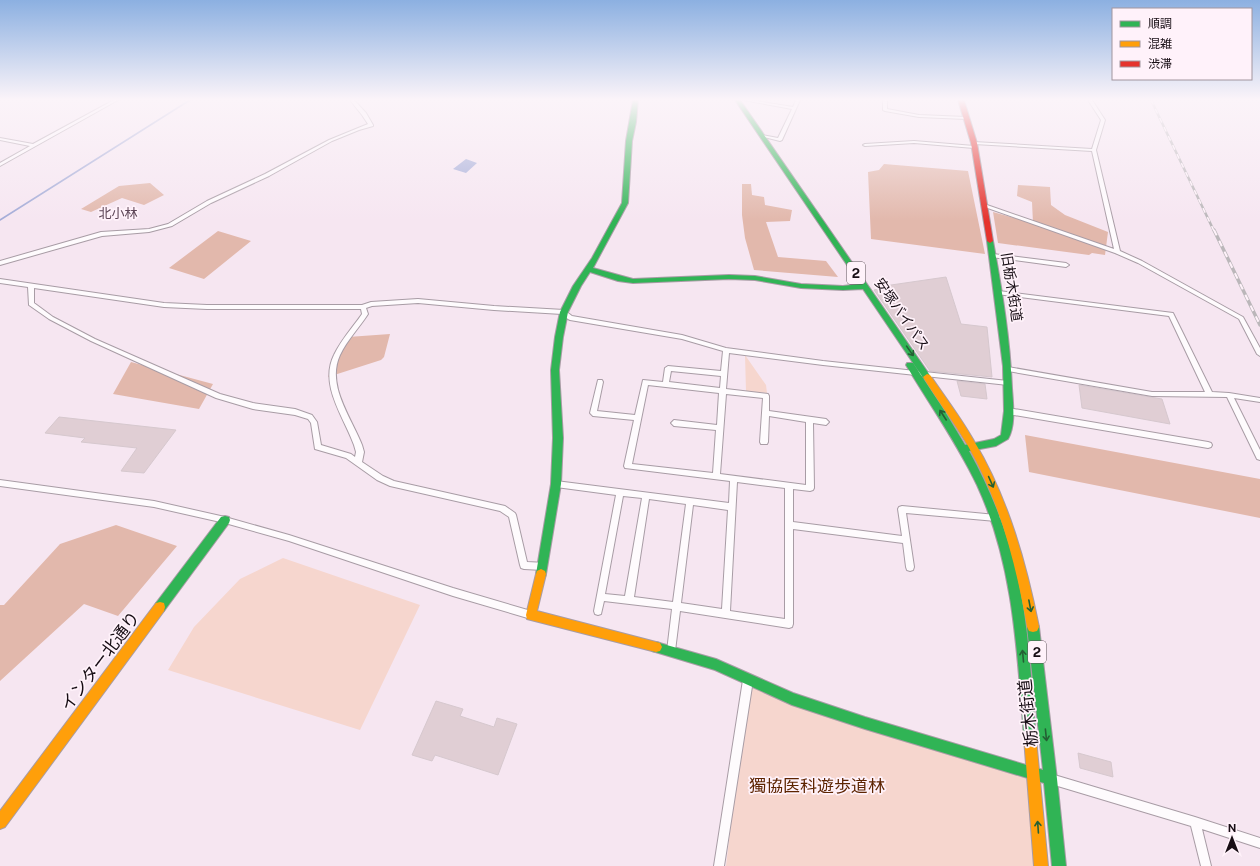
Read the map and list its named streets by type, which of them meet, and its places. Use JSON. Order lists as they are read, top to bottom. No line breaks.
{"streets":{"street":["2","旧栃木街道","安塚バイパス","インター北通り","栃木街道"]},"crossings":[["旧栃木街道","安塚バイパス"],["旧栃木街道","栃木街道"],["安塚バイパス","栃木街道"]],"districts":["北小林"],"parks":["獨協医科遊歩道林"],"legend":["順調","混雑","渋滞"],"north":"top"}
